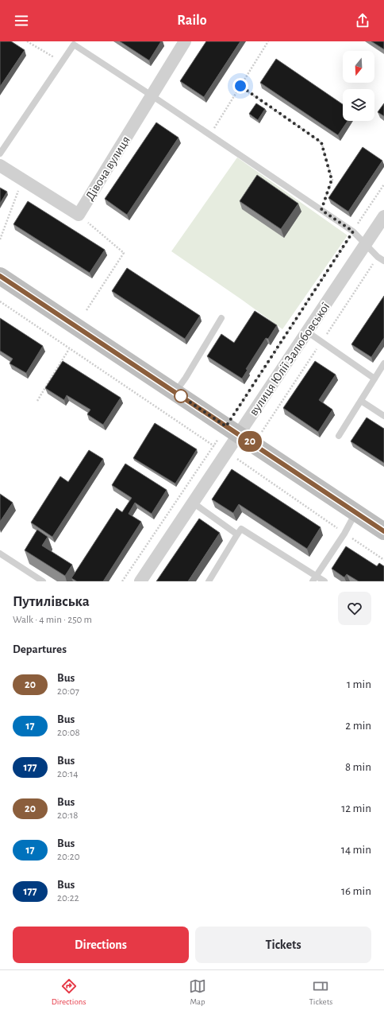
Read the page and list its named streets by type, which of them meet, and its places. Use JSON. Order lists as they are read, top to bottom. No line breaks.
{"streets":{"street":["Дівоча вулиця","вулиця Юлії Залюбовської"]},"lines":["bus line 20"],"north":"bottom","page":{"header":"Railo","on_map":"20","heading":[["Путилівська","Walk · 4 min · 250 m"],"Departures"],"list":[{"mark":"20","name":"Bus","note":"20:07","value":"1 min"},{"mark":"17","name":"Bus","note":"20:08","value":"2 min"},{"mark":"177","name":"Bus","note":"20:14","value":"8 min"},{"mark":"20","name":"Bus","note":"20:18","value":"12 min"},{"mark":"17","name":"Bus","note":"20:20","value":"14 min"},{"mark":"177","name":"Bus","note":"20:22","value":"16 min"}],"buttons":["Directions","Tickets"],"tabs":["Directions","Map","Tickets"]}}
